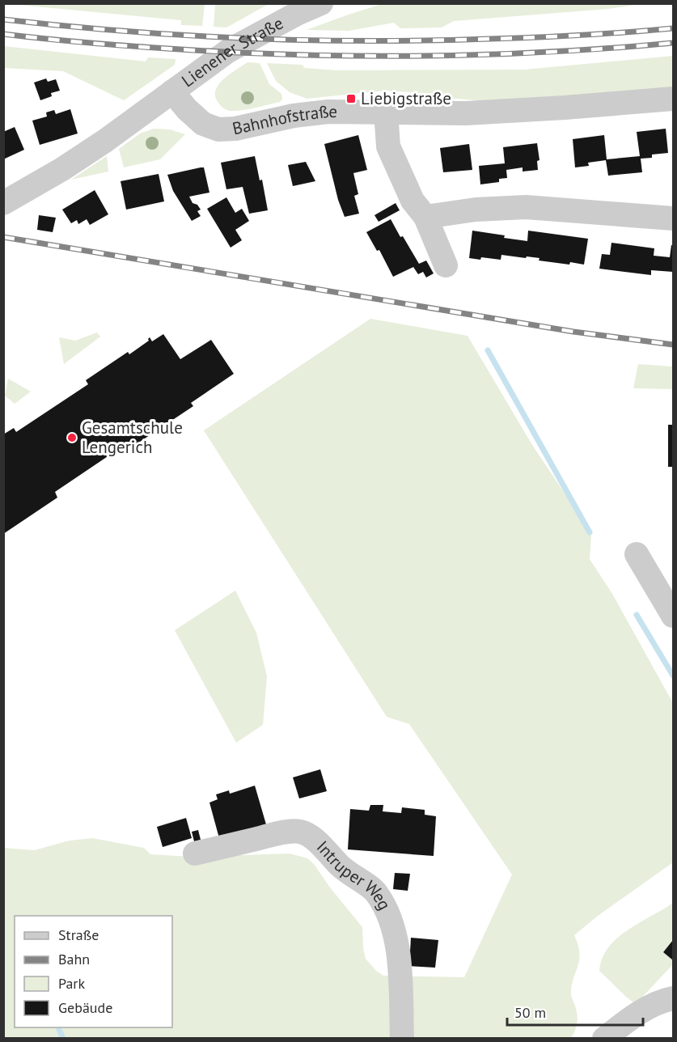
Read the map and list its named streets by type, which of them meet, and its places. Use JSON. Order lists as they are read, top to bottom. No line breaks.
{"streets":{"street":["Lienener Straße","Bahnhofstraße","Intruper Weg"]},"crossings":[["Lienener Straße","Bahnhofstraße"]],"places":{"transit":["Liebigstraße"],"other":["Gesamtschule Lengerich"]},"legend":["Straße","Bahn","Park","Gebäude"],"scale_bar":"50 m"}
